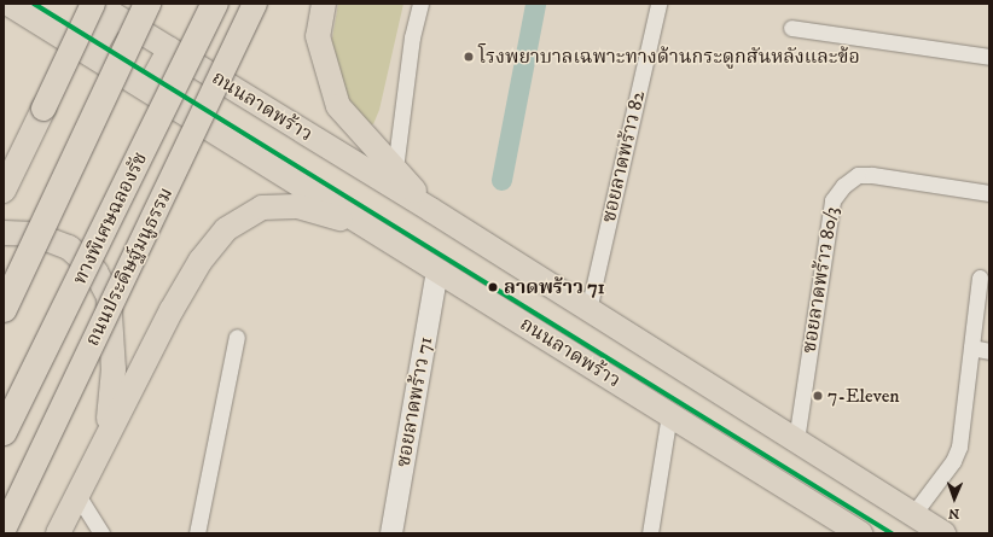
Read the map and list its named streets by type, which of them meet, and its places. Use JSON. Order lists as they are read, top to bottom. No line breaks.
{"streets":{"highway":["ทางพิเศษฉลองรัช"],"main road":["ถนนลาดพร้าว","ถนนประดิษฐ์มนูธรรม"],"street":["ซอยลาดพร้าว 82","ซอยลาดพร้าว 80/3","ซอยลาดพร้าว 71"]},"crossings":[["ถนนลาดพร้าว","ซอยลาดพร้าว 82"],["ถนนลาดพร้าว","ซอยลาดพร้าว 80/3"],["ถนนลาดพร้าว","ซอยลาดพร้าว 71"]],"places":["โรงพยาบาลเฉพาะทางด้านกระดูกสันหลังและข้อ","ลาดพร้าว 71","7-Eleven"],"north":"bottom"}
